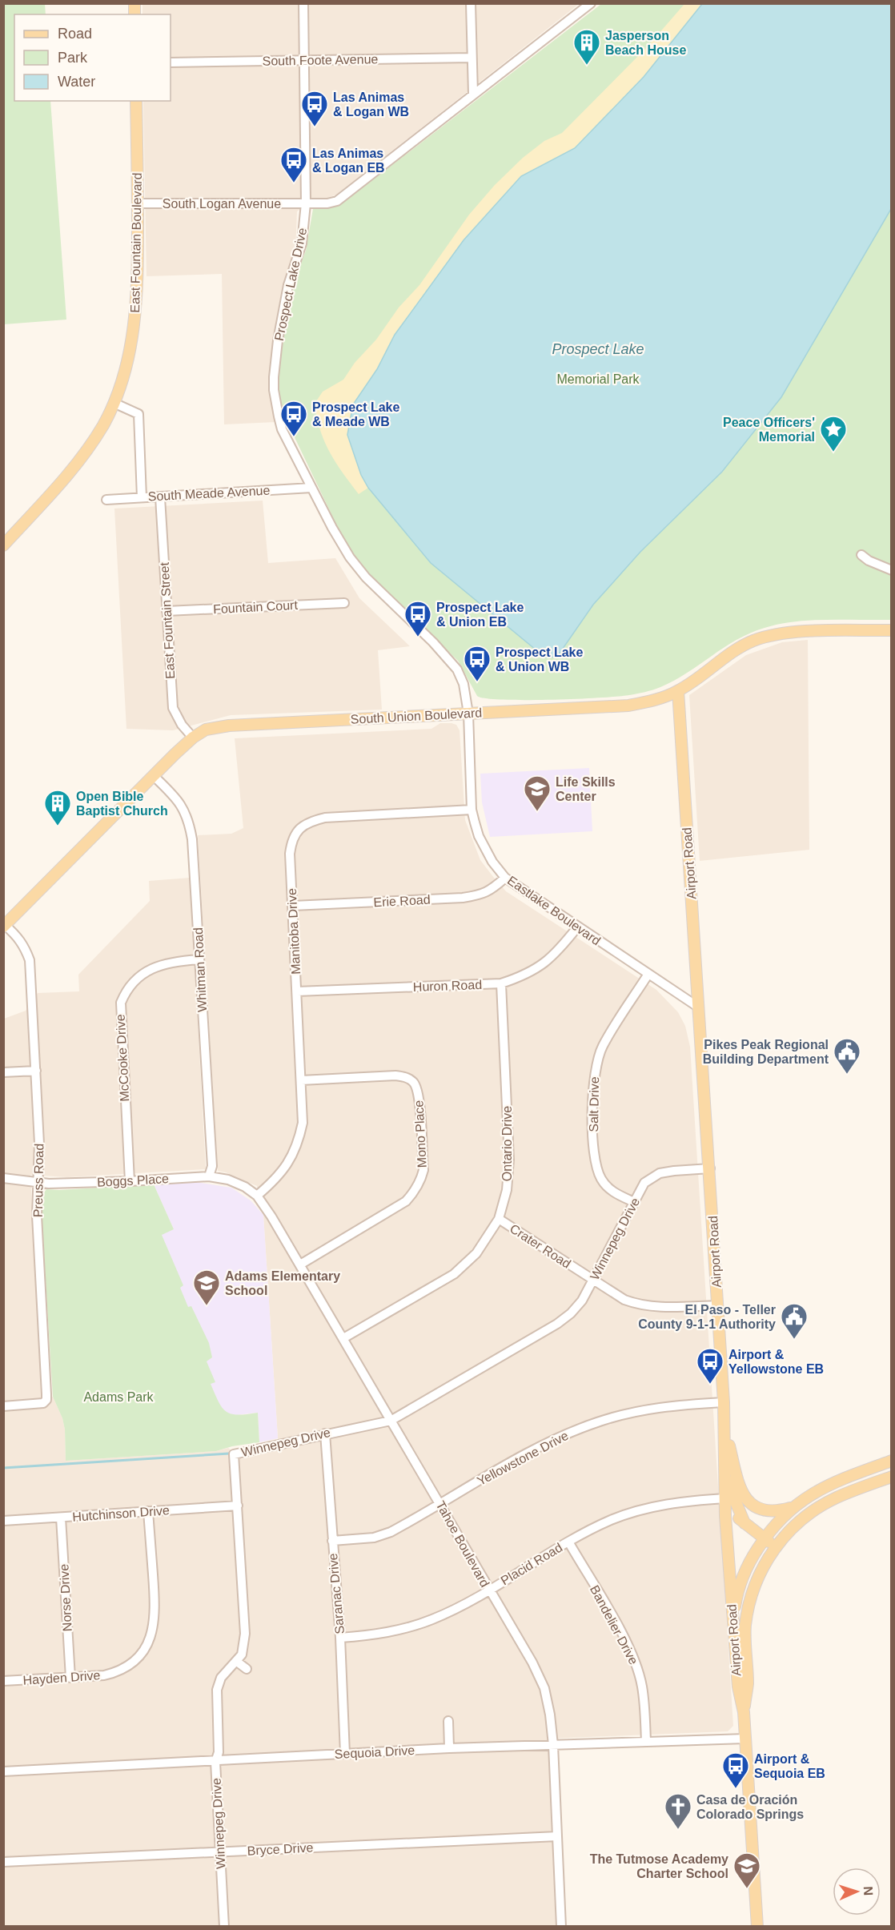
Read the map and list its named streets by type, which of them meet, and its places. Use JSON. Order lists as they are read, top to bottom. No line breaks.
{"streets":{"main road":["East Fountain Boulevard","South Union Boulevard","Airport Road"],"street":["South Foote Avenue","South Logan Avenue","Prospect Lake Drive","South Meade Avenue","Fountain Court","East Fountain Street","Erie Road","Eastlake Boulevard","Manitoba Drive","Whitman Road","Huron Road","McCooke Drive","Salt Drive","Mono Place","Ontario Drive","Preuss Road","Boggs Place","Winnepeg Drive","Crater Road","Yellowstone Drive","Hutchinson Drive","Tahoe Boulevard","Placid Road","Saranac Drive","Norse Drive","Bandelier Drive","Hayden Drive","Sequoia Drive","Bryce Drive"]},"crossings":[["South Foote Avenue","Prospect Lake Drive"],["South Logan Avenue","East Fountain Boulevard"],["South Logan Avenue","Prospect Lake Drive"],["Prospect Lake Drive","South Meade Avenue"],["Prospect Lake Drive","South Union Boulevard"],["Prospect Lake Drive","Eastlake Boulevard"],["South Meade Avenue","East Fountain Street"],["Fountain Court","East Fountain Street"],["East Fountain Street","South Union Boulevard"],["South Union Boulevard","Airport Road"],["South Union Boulevard","Eastlake Boulevard"],["South Union Boulevard","Whitman Road"],["South Union Boulevard","Preuss Road"],["Airport Road","Eastlake Boulevard"],["Airport Road","Winnepeg Drive"],["Airport Road","Crater Road"],["Airport Road","Yellowstone Drive"],["Airport Road","Placid Road"],["Airport Road","Sequoia Drive"],["Erie Road","Eastlake Boulevard"],["Erie Road","Manitoba Drive"],["Eastlake Boulevard","Manitoba Drive"],["Eastlake Boulevard","Huron Road"],["Eastlake Boulevard","Salt Drive"],["Manitoba Drive","Huron Road"],["Manitoba Drive","Mono Place"],["Manitoba Drive","Boggs Place"],["Manitoba Drive","Tahoe Boulevard"],["Whitman Road","McCooke Drive"],["Whitman Road","Boggs Place"],["Huron Road","Ontario Drive"],["McCooke Drive","Boggs Place"],["Salt Drive","Winnepeg Drive"],["Mono Place","Tahoe Boulevard"],["Ontario Drive","Crater Road"],["Ontario Drive","Tahoe Boulevard"],["Preuss Road","Boggs Place"],["Boggs Place","Tahoe Boulevard"],["Winnepeg Drive","Crater Road"],["Winnepeg Drive","Hutchinson Drive"],["Winnepeg Drive","Tahoe Boulevard"],["Winnepeg Drive","Saranac Drive"],["Winnepeg Drive","Sequoia Drive"],["Winnepeg Drive","Bryce Drive"],["Yellowstone Drive","Tahoe Boulevard"],["Yellowstone Drive","Saranac Drive"],["Hutchinson Drive","Norse Drive"],["Hutchinson Drive","Hayden Drive"],["Tahoe Boulevard","Placid Road"],["Tahoe Boulevard","Sequoia Drive"],["Tahoe Boulevard","Bryce Drive"],["Placid Road","Saranac Drive"],["Placid Road","Bandelier Drive"],["Saranac Drive","Sequoia Drive"],["Norse Drive","Hayden Drive"],["Bandelier Drive","Sequoia Drive"]],"water":["Prospect Lake"],"parks":["Memorial Park","Adams Park"],"places":{"building":["Jasperson Beach House","Open Bible Baptist Church"],"bus stop":["Las Animas & Logan WB","Las Animas & Logan EB","Prospect Lake & Meade WB","Prospect Lake & Union EB","Prospect Lake & Union WB","Airport & Yellowstone EB","Airport & Sequoia EB"],"place":["Peace Officers' Memorial"],"school or university":["Life Skills Center","Adams Elementary School","The Tutmose Academy Charter School"],"public building":["Pikes Peak Regional Building Department","El Paso - Teller County 9-1-1 Authority"],"church":["Casa de Oración Colorado Springs"]},"legend":["Road","Park","Water"],"north":"right"}
